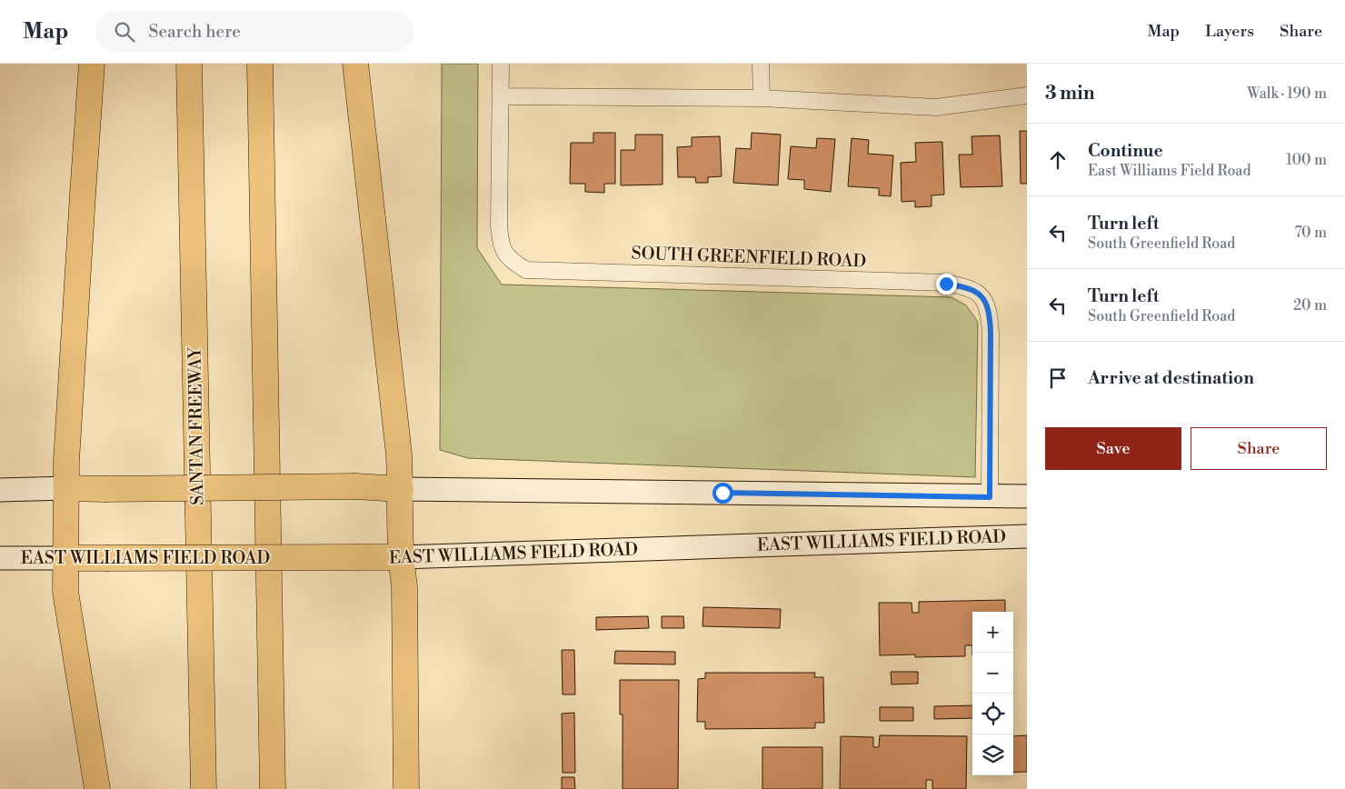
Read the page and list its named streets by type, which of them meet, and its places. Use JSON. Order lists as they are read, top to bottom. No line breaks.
{"streets":{"main road":["SANTAN FREEWAY","EAST WILLIAMS FIELD ROAD"],"street":["SOUTH GREENFIELD ROAD"]},"page":{"header":"Map","search":"Search here","nav":["Map","Layers","Share"],"heading":["3 min","Walk · 190 m"],"list":[["Continue","East Williams Field Road","100 m"],["Turn left","South Greenfield Road","70 m"],["Turn left","South Greenfield Road","20 m"],"Arrive at destination"],"buttons":["Save","Share"],"map_buttons":["+","−"]}}
